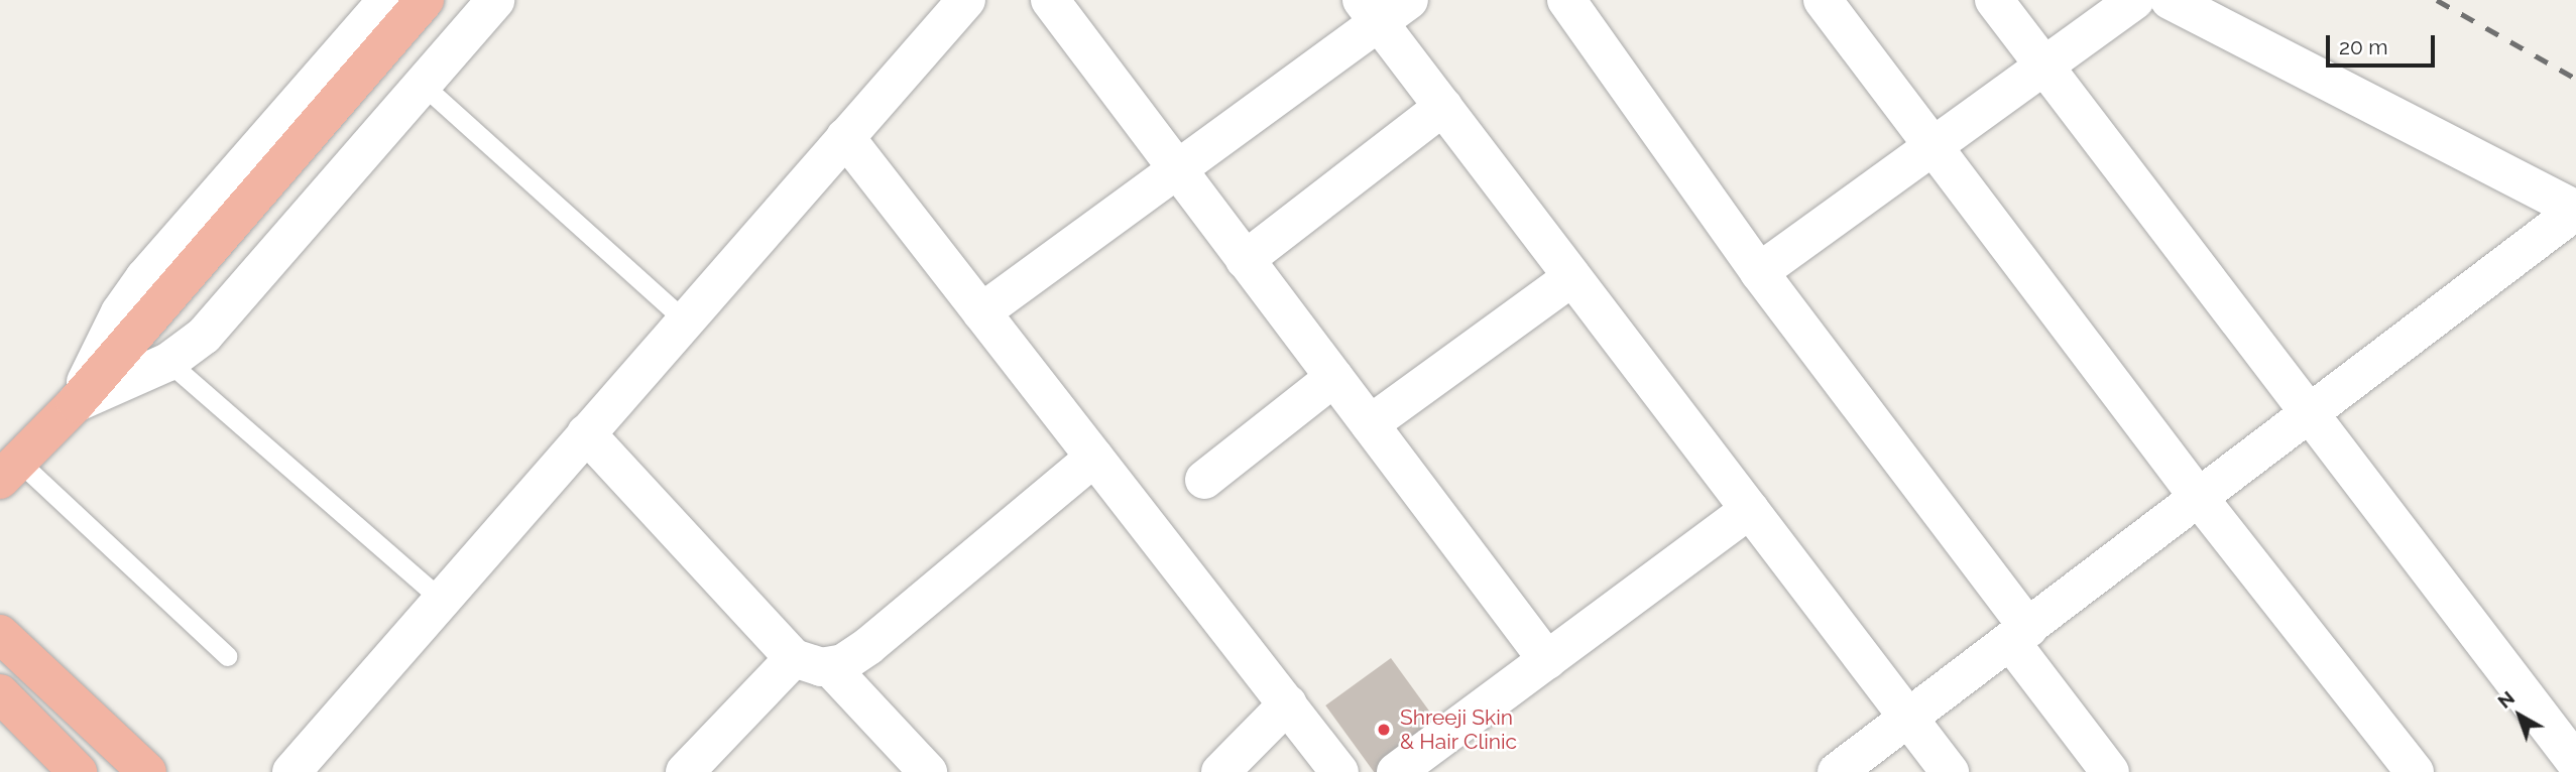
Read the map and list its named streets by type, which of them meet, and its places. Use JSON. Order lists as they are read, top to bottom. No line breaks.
{"places":["Shreeji Skin & Hair Clinic"],"scale_bar":"20 m","north":"top left"}
